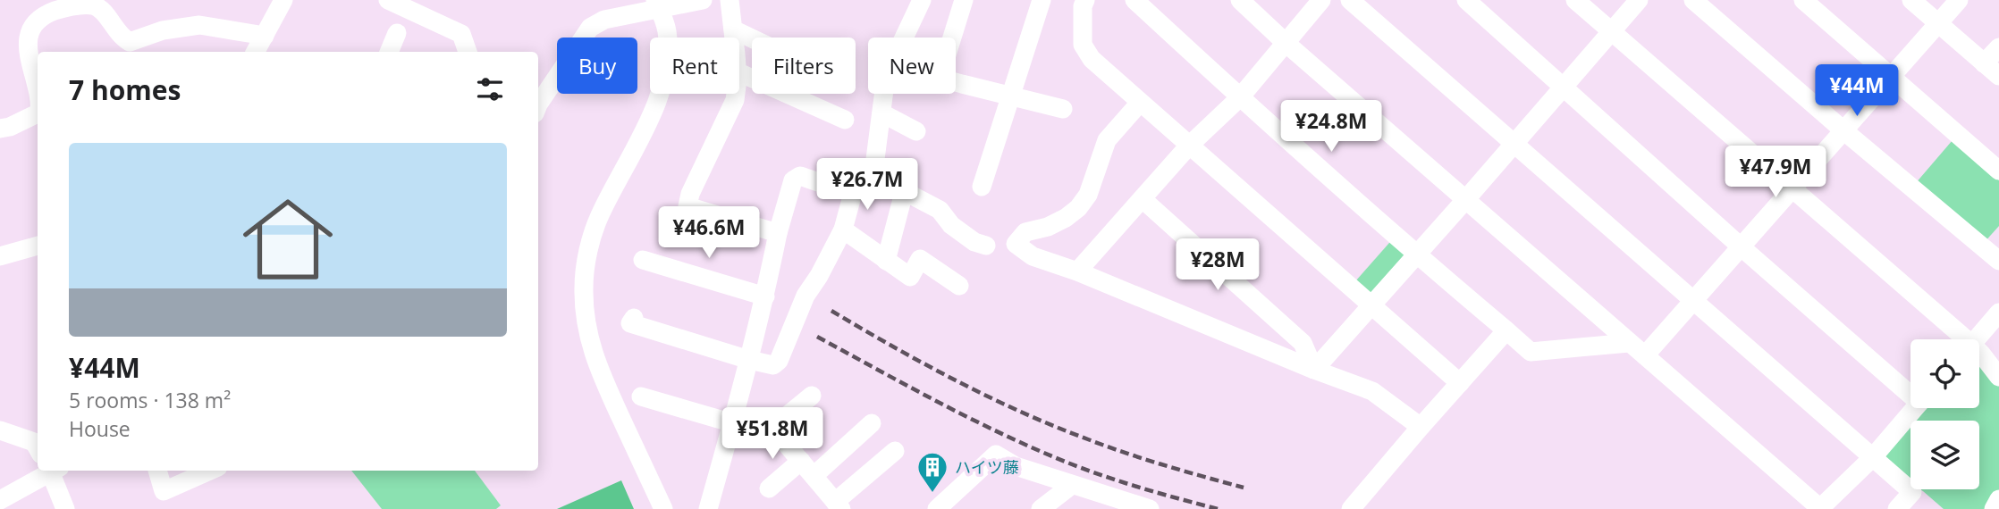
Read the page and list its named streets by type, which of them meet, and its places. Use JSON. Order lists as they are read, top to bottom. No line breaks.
{"places":{"building":["ハイツ藤"]},"page":{"chip":["Buy","Rent","Filters","New"],"heading":"7 homes","price":["¥44M","¥24.8M","¥47.9M","¥26.7M","¥46.6M","¥28M","¥51.8M"],"list":[{"name":"¥44M","note":"5 rooms · 138 m² · House"}]}}
